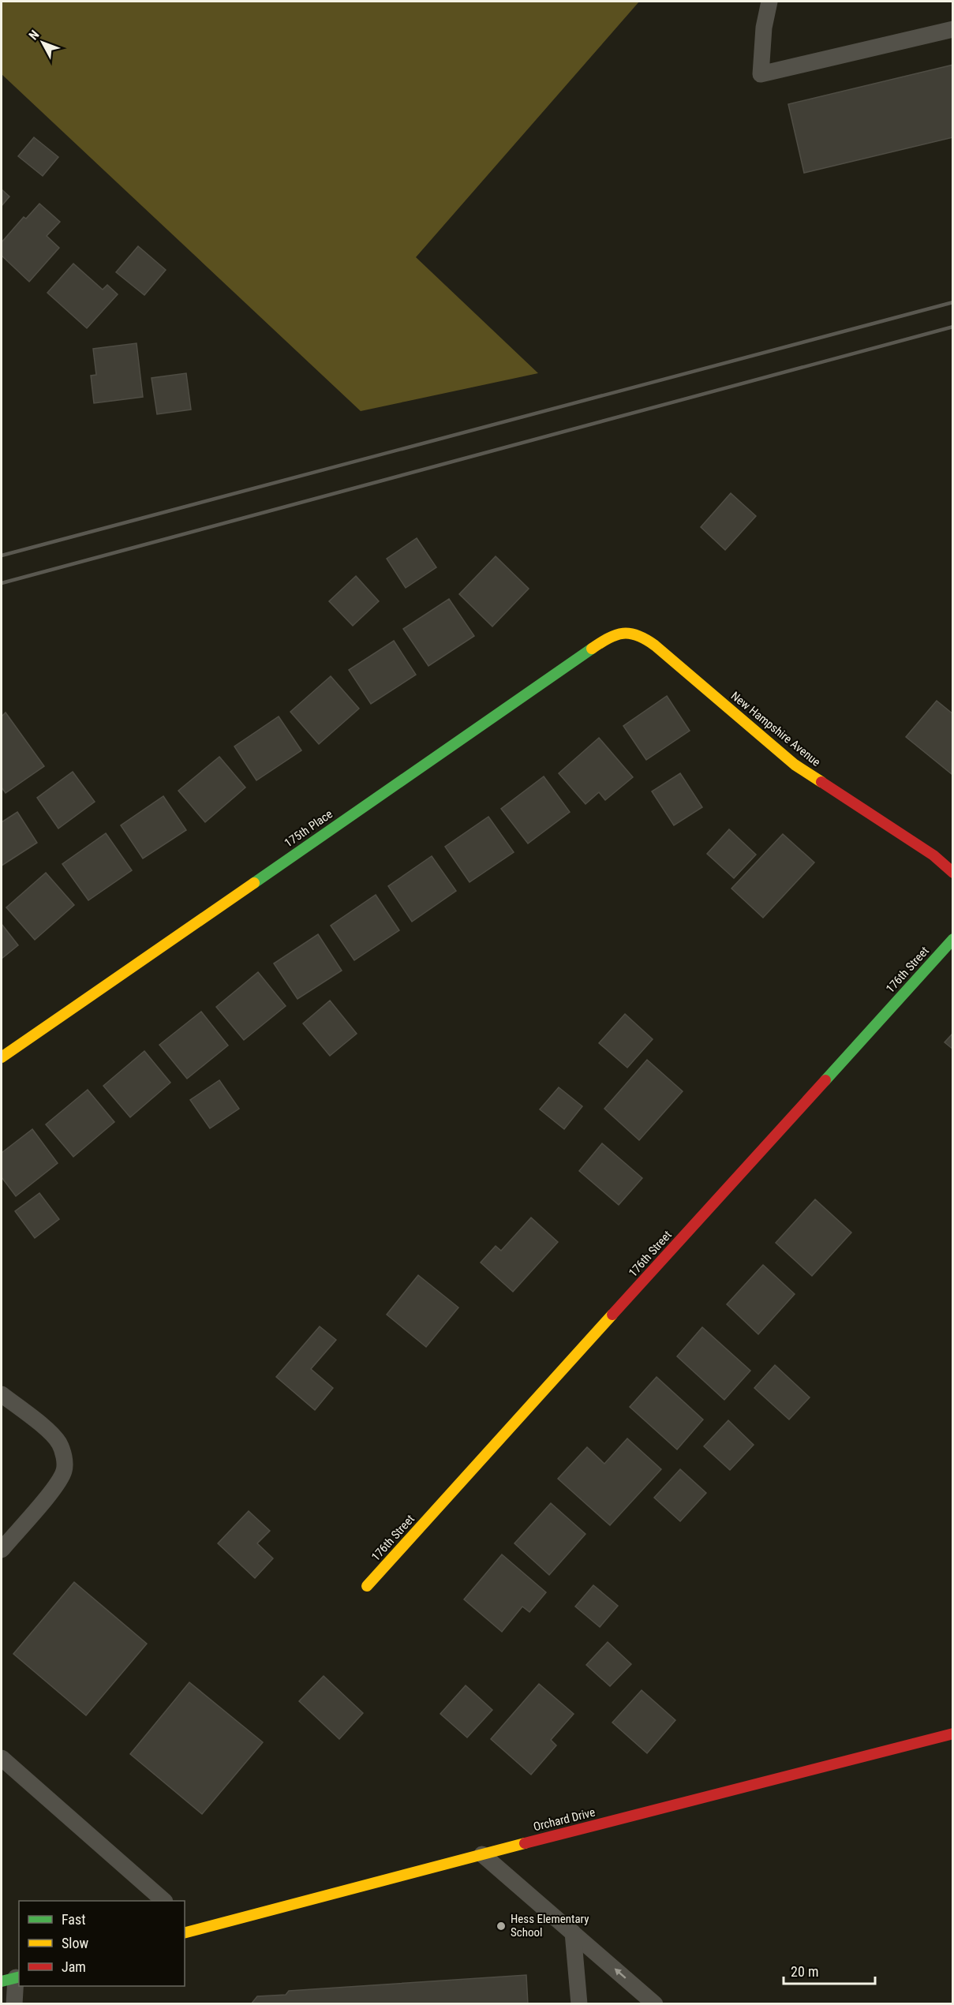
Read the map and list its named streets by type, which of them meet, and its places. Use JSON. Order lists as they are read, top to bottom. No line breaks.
{"streets":{"street":["New Hampshire Avenue","175th Place","176th Street","Orchard Drive"]},"crossings":[["New Hampshire Avenue","175th Place"]],"places":["Hess Elementary School"],"legend":["Fast","Slow","Jam"],"scale_bar":"20 m","north":"top left"}
